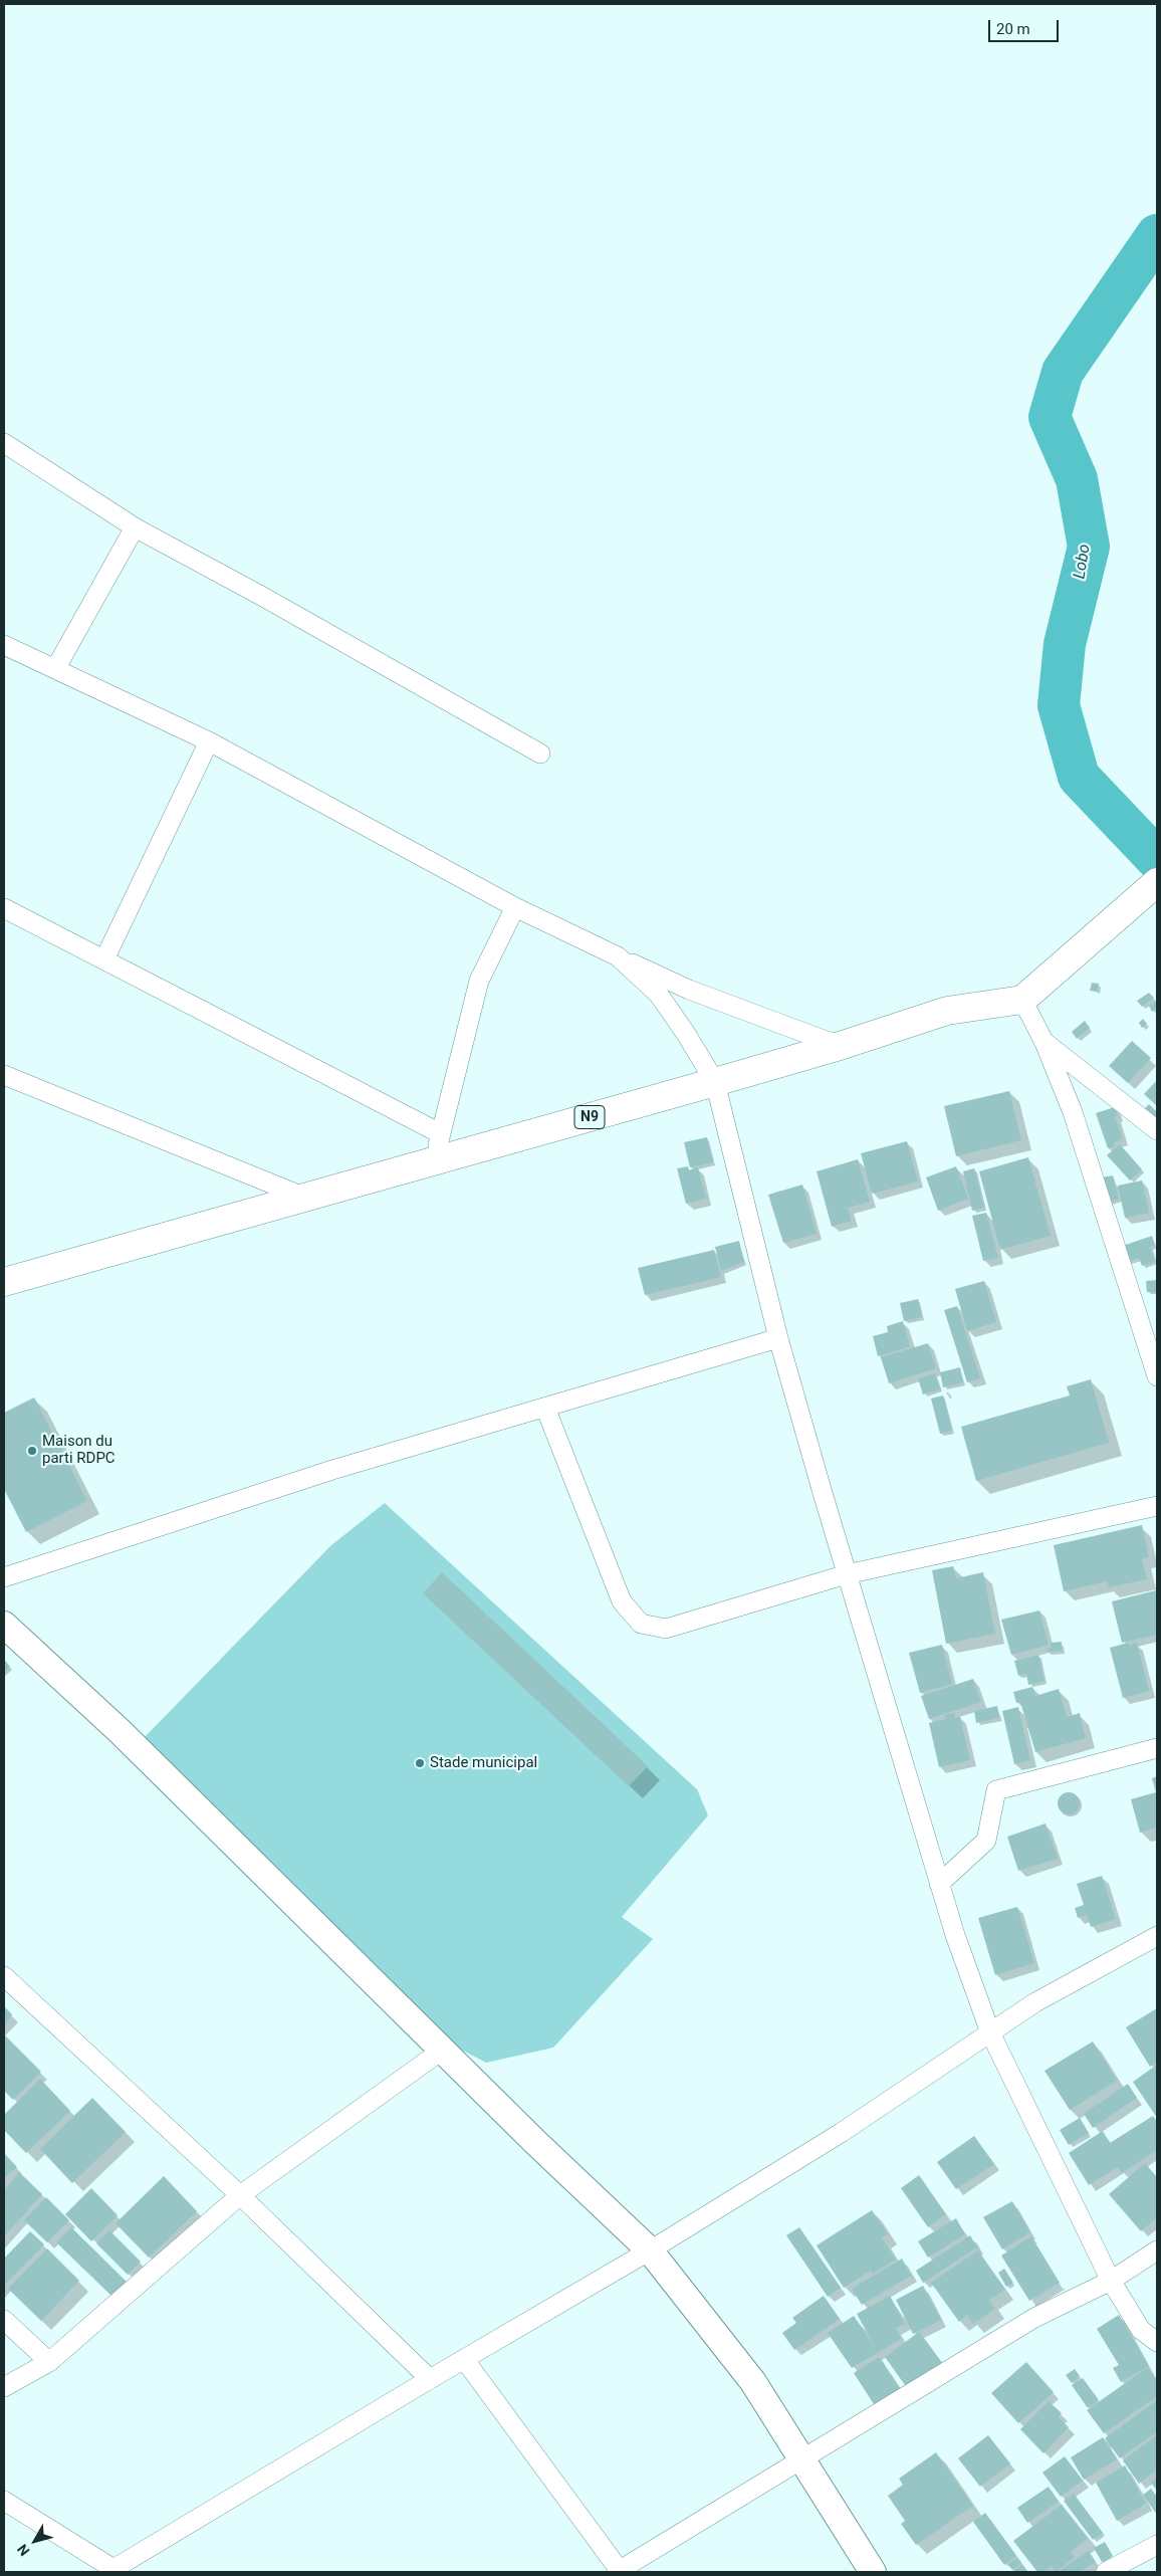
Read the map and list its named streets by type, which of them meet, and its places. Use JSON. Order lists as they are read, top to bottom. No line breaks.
{"streets":{"highway":["N9"]},"water":["Lobo"],"places":["Maison du parti RDPC","Stade municipal"],"scale_bar":"20 m","north":"bottom left"}
